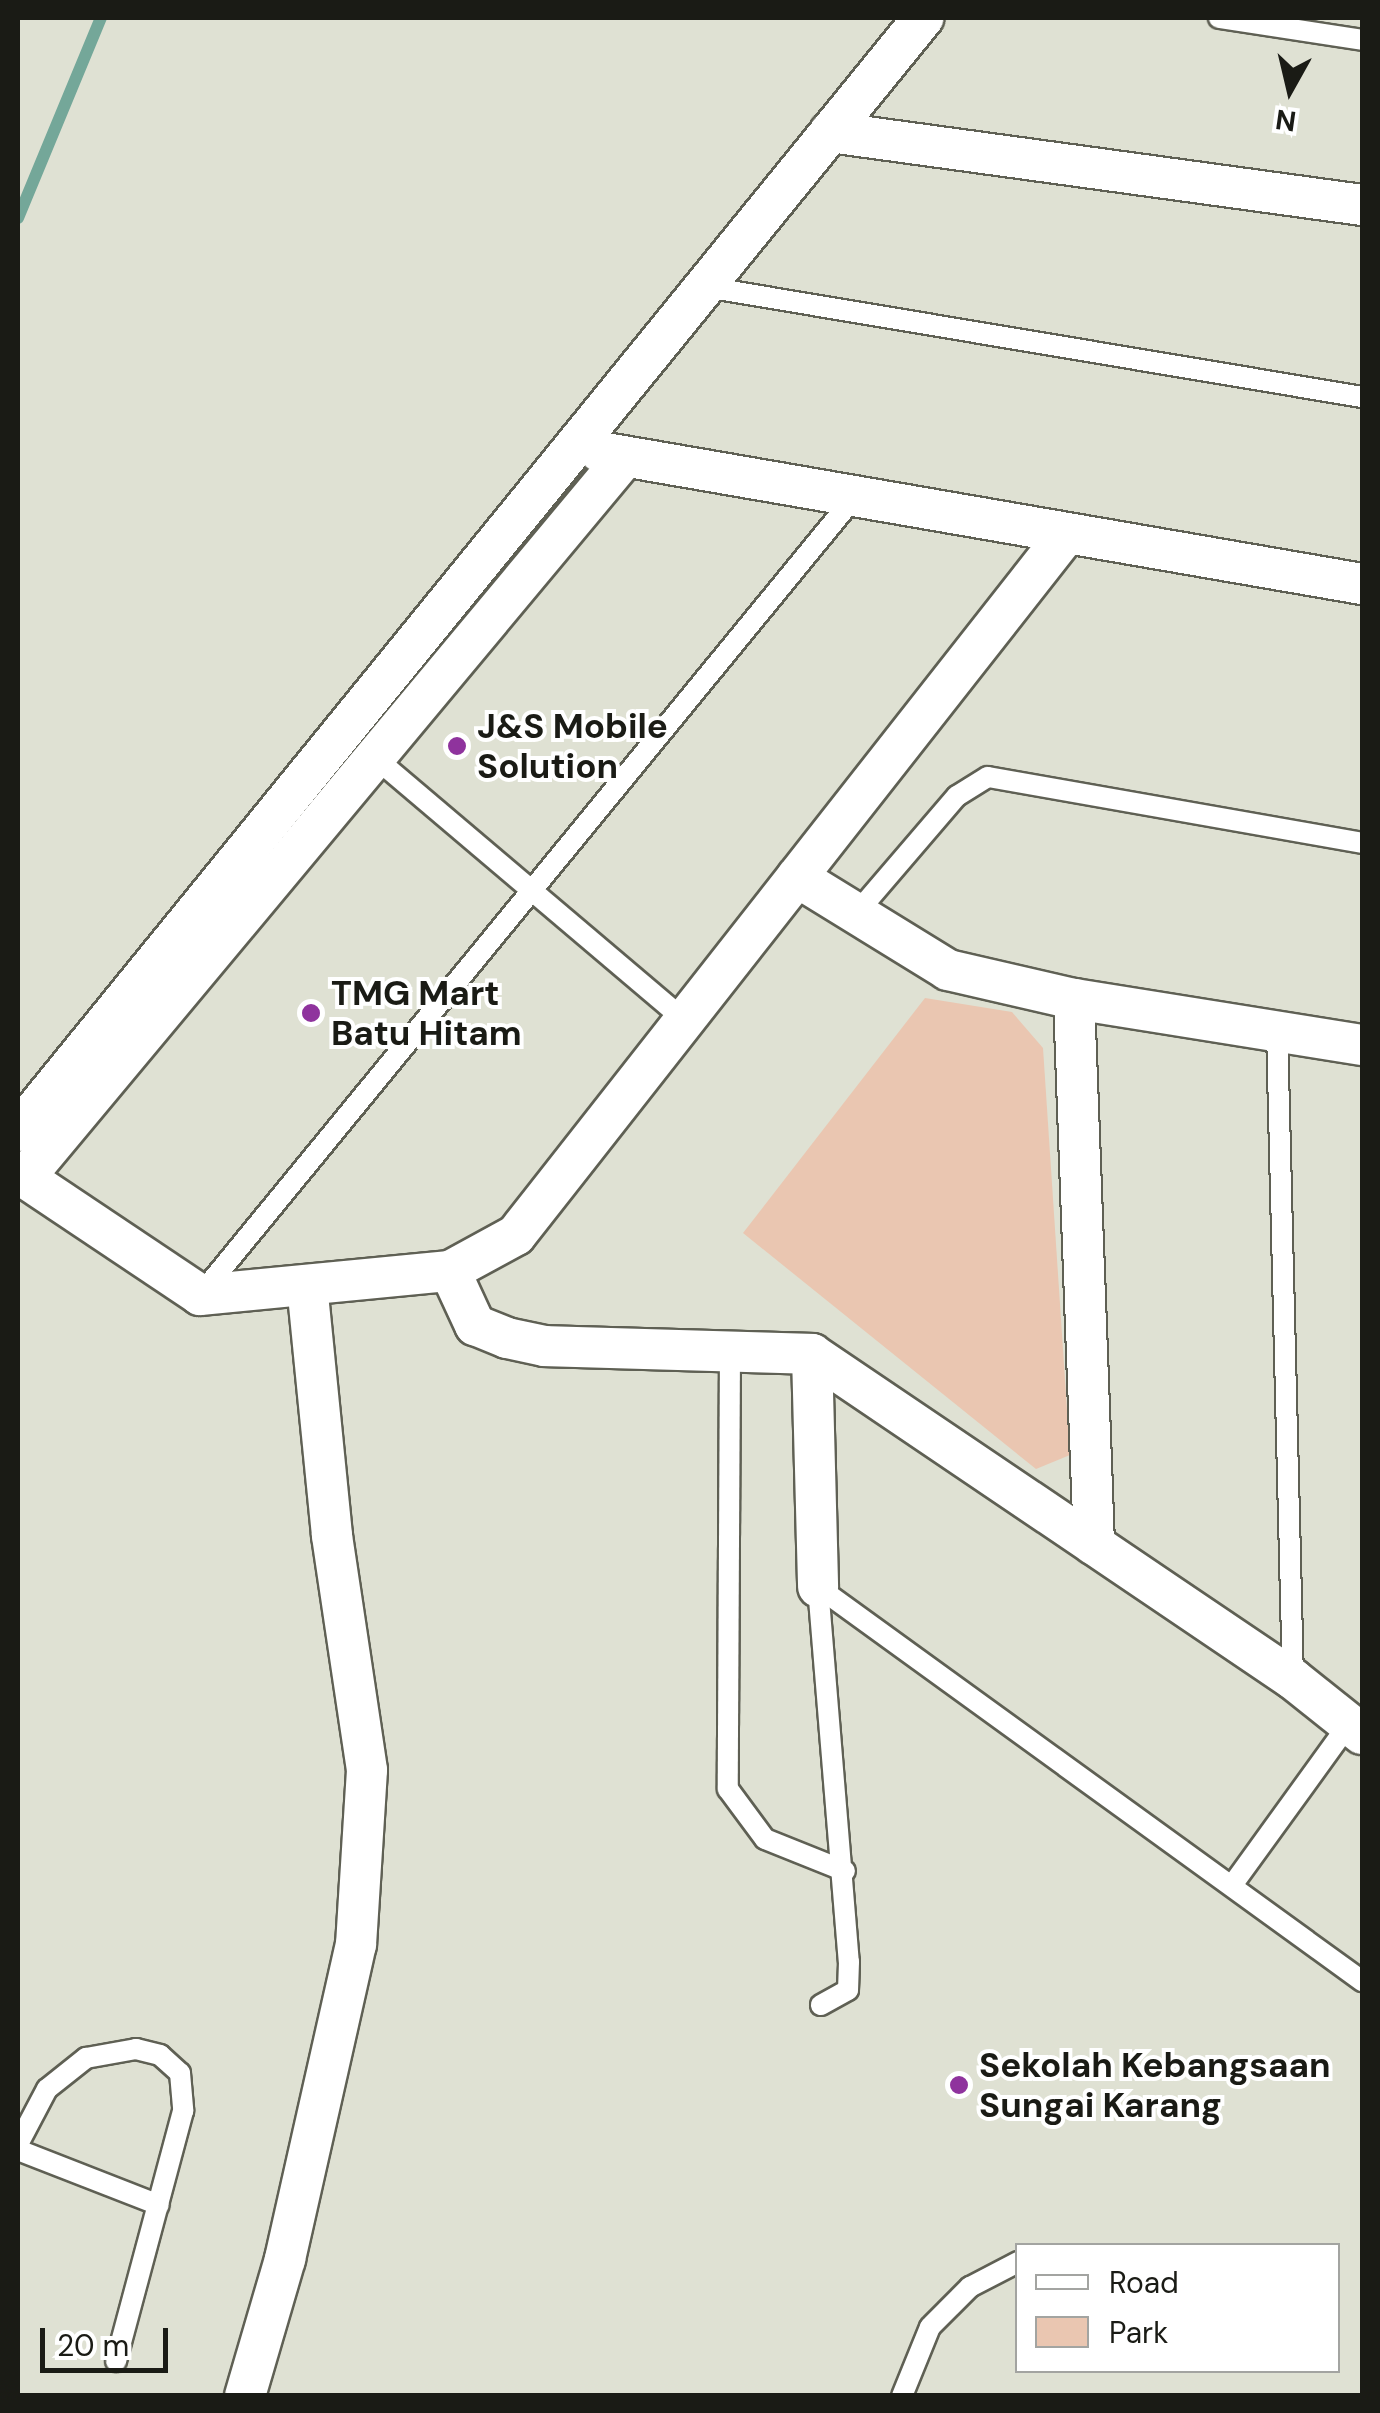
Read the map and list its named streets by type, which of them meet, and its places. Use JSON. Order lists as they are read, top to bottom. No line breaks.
{"places":["J&S Mobile Solution","TMG Mart Batu Hitam","Sekolah Kebangsaan Sungai Karang"],"legend":["Road","Park"],"scale_bar":"20 m","north":"bottom"}
